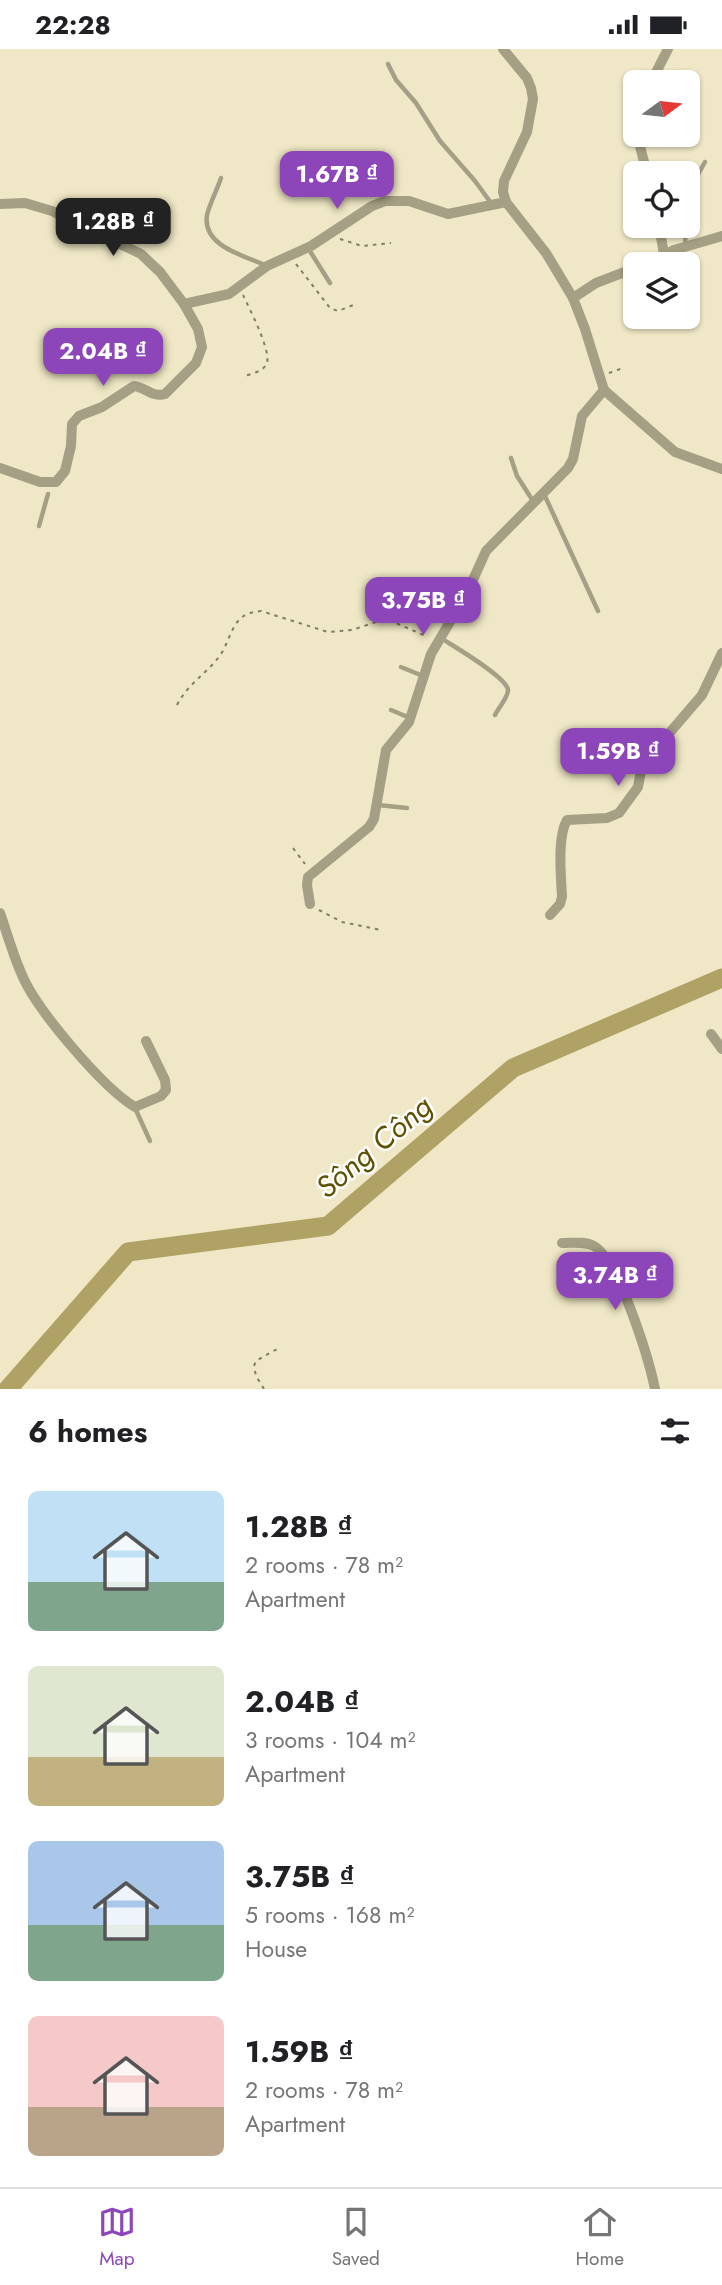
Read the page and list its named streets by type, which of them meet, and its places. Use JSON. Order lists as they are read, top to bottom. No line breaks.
{"water":["Sông Công"],"north":"right","page":{"status":"22:28","price":["1.67B ₫","1.28B ₫","2.04B ₫","3.75B ₫","1.59B ₫","3.74B ₫"],"heading":"6 homes","list":[{"name":"1.28B ₫","note":"2 rooms · 78 m² · Apartment"},{"name":"2.04B ₫","note":"3 rooms · 104 m² · Apartment"},{"name":"3.75B ₫","note":"5 rooms · 168 m² · House"},{"name":"1.59B ₫","note":"2 rooms · 78 m² · Apartment"}],"tabs":["Map","Saved","Home"]}}
